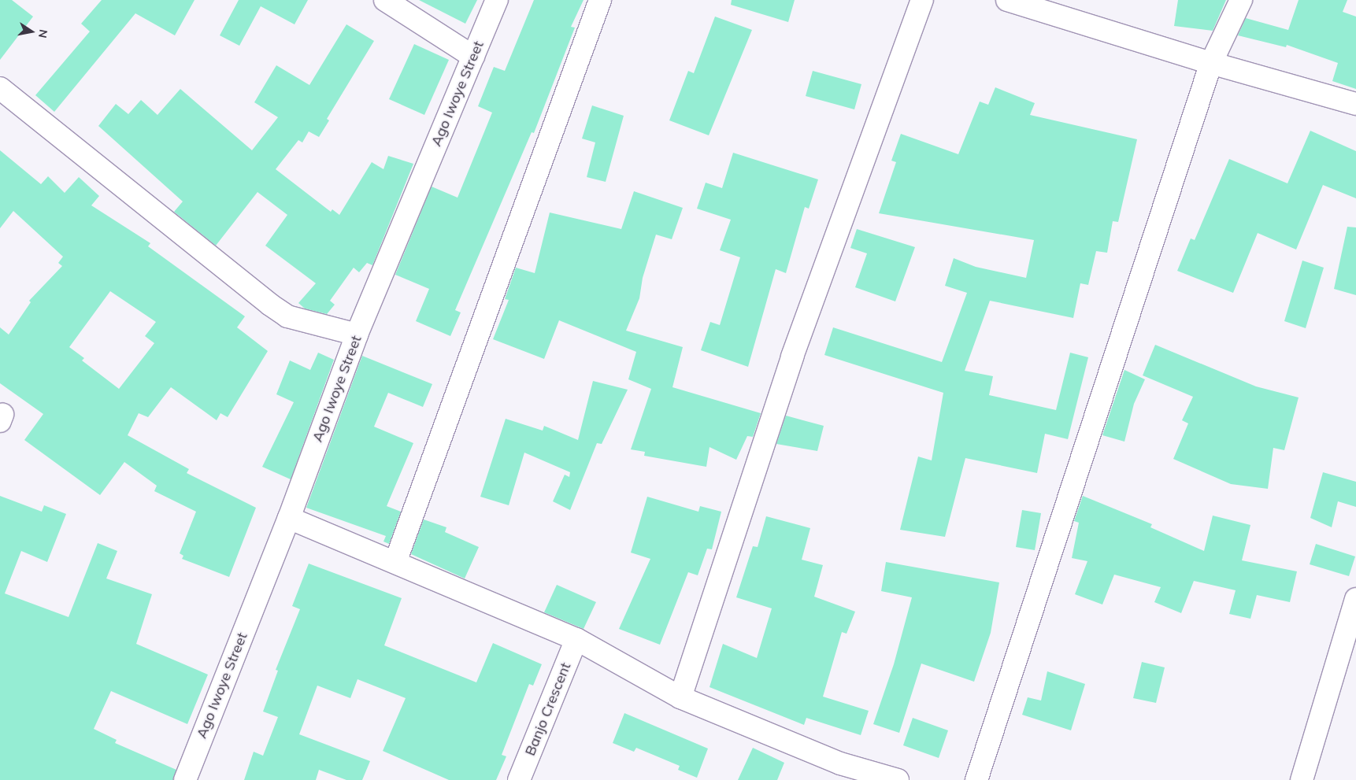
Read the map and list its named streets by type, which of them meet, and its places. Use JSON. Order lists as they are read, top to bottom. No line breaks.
{"streets":{"street":["Ago Iwoye Street","Banjo Crescent"]},"north":"right"}
